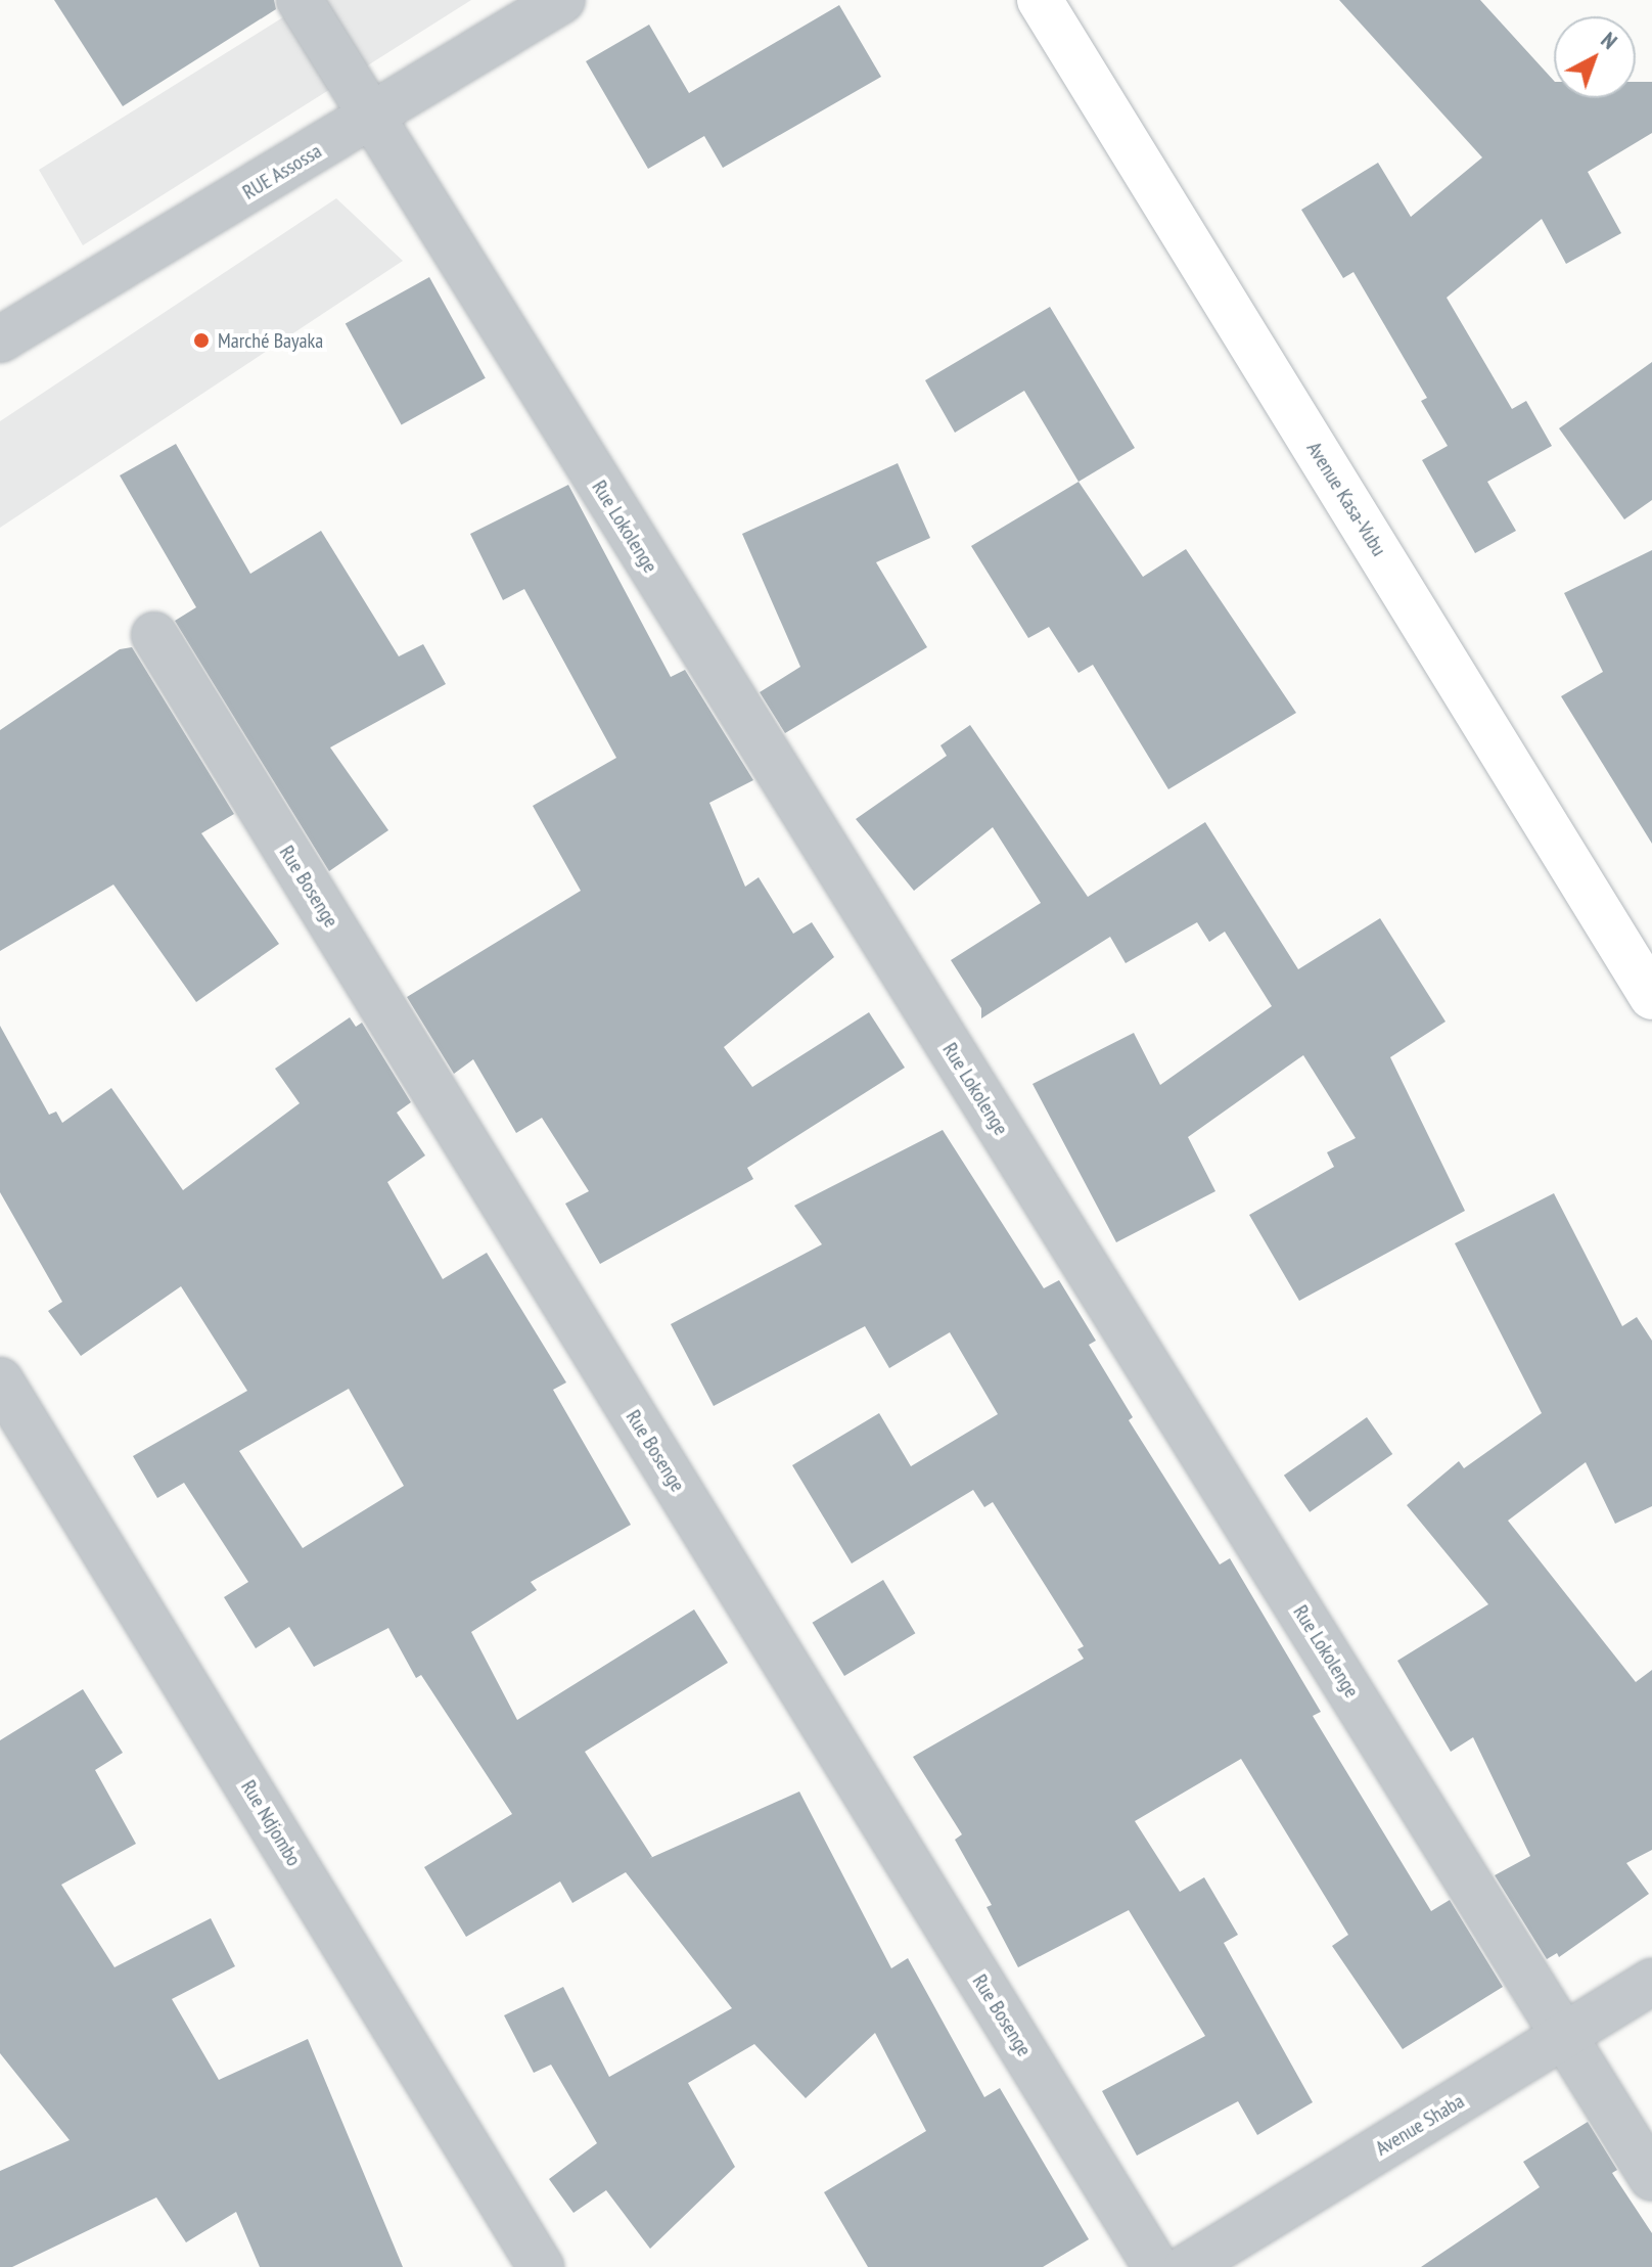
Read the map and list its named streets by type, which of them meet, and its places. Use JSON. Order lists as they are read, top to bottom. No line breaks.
{"streets":{"main road":["Avenue Kasa-Vubu"],"street":["RUE Assossa","Rue Lokolenge","Rue Bosenge","Rue Ndjombo","Avenue Shaba"]},"crossings":[["RUE Assossa","Rue Lokolenge"],["Rue Lokolenge","Avenue Shaba"]],"places":["Marché Bayaka"],"north":"top right"}
